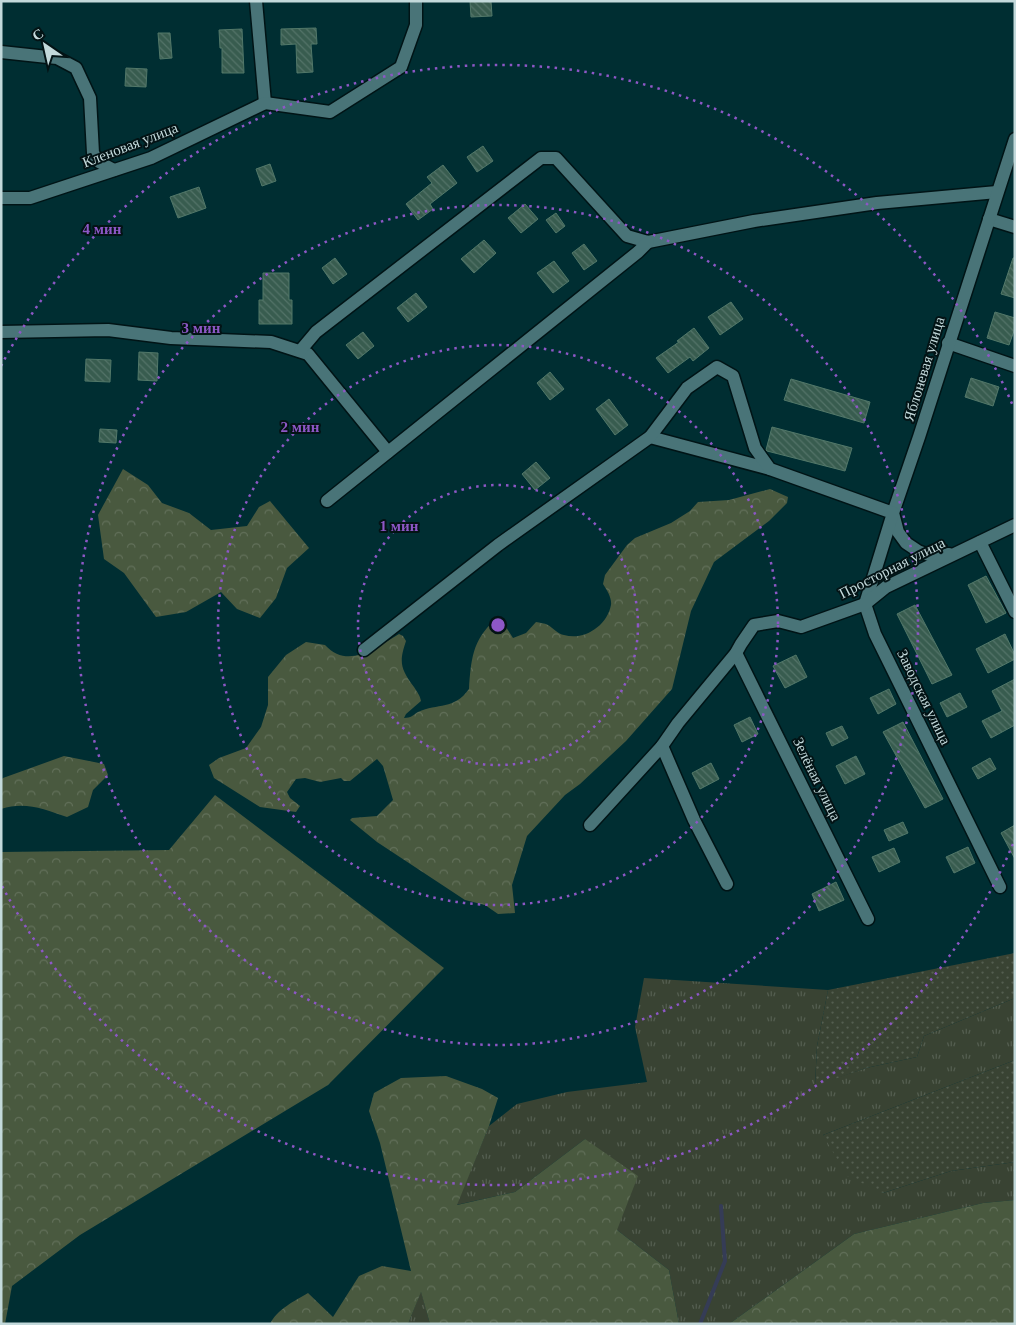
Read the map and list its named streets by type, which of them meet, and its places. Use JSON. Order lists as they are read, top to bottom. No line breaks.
{"streets":{"street":["Кленовая улица","Яблоневая улица","Просторная улица","Заводская улица","Зелёная улица"]},"crossings":[["Просторная улица","Заводская улица"],["Просторная улица","Зелёная улица"]],"north":"top left","rings":["4 мин","3 мин","2 мин","1 мин"]}
